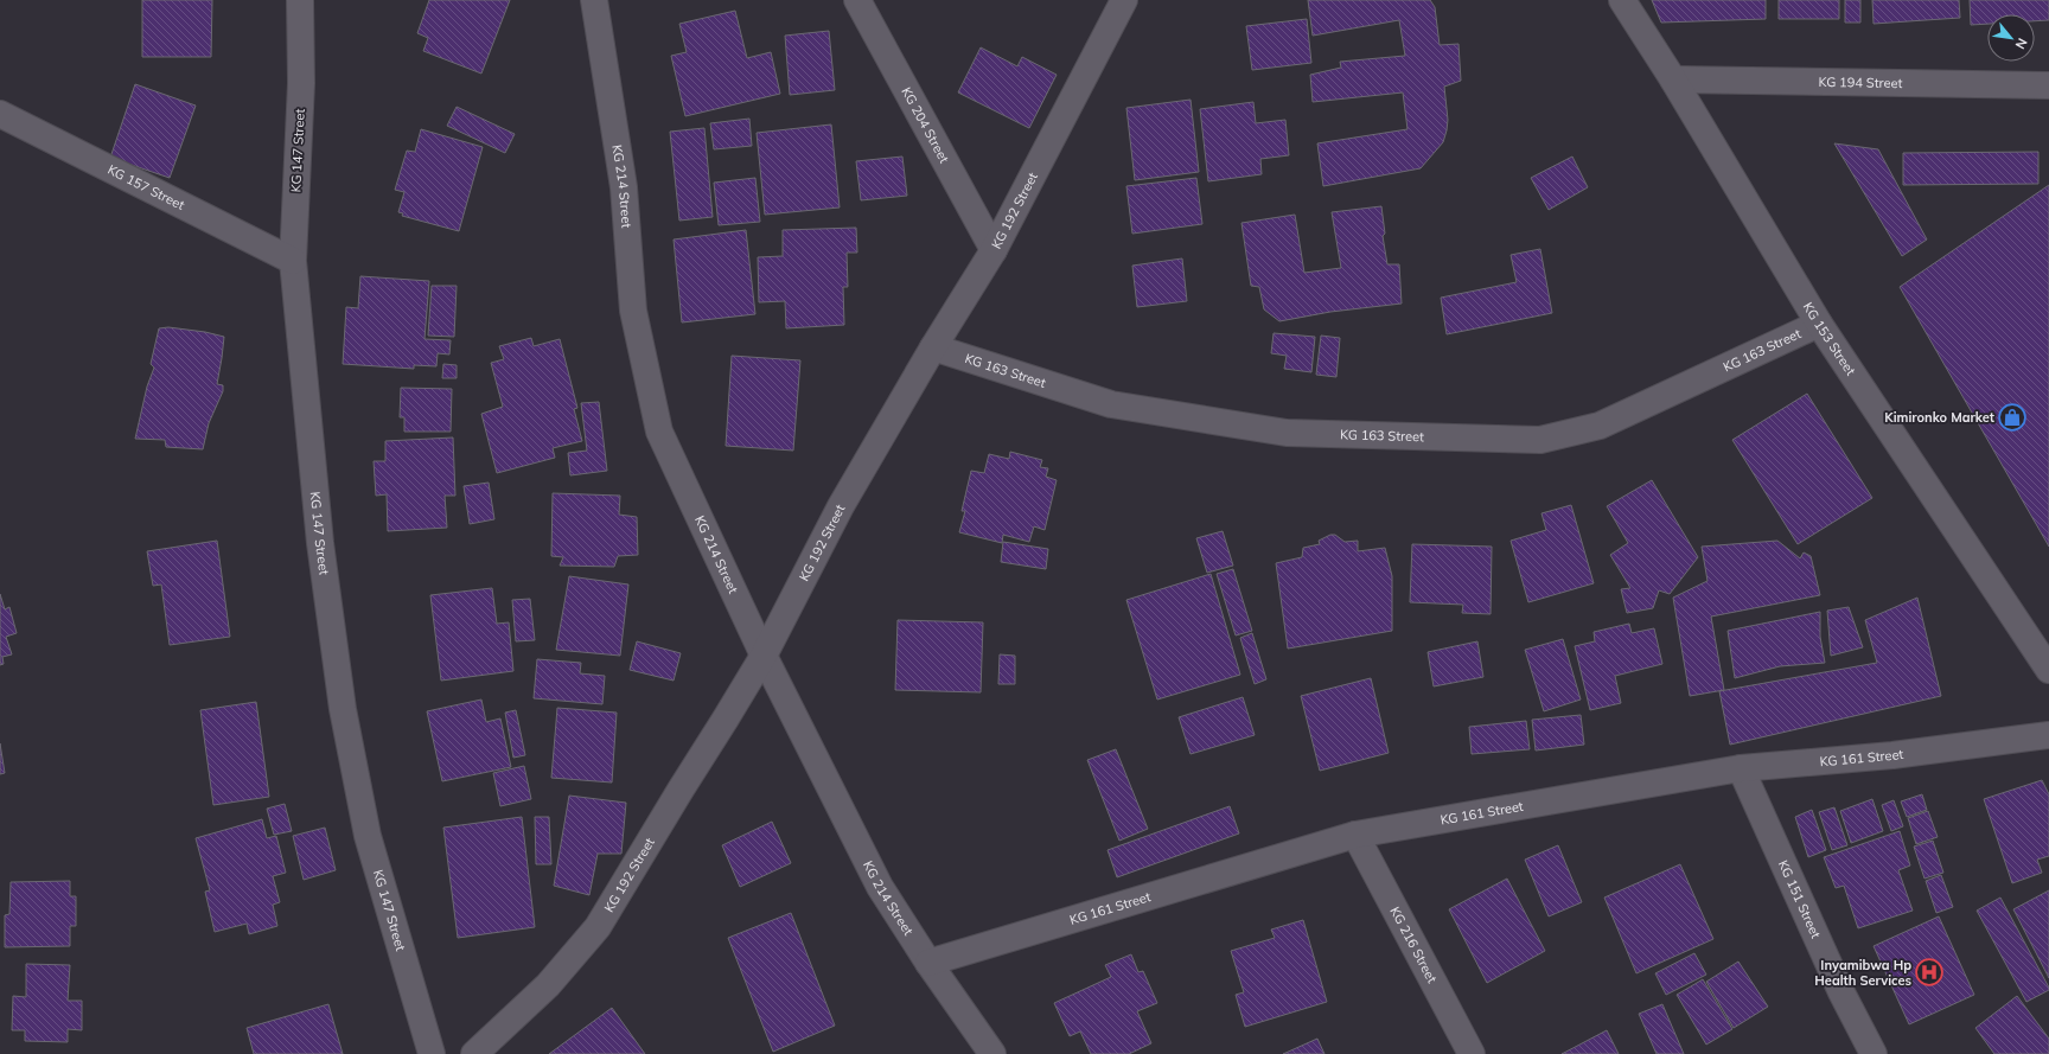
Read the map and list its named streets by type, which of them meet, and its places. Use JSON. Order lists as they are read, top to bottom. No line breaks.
{"streets":{"street":["KG 194 Street","KG 204 Street","KG 147 Street","KG 214 Street","KG 157 Street","KG 192 Street","KG 153 Street","KG 163 Street","KG 161 Street","KG 151 Street","KG 216 Street"]},"crossings":[["KG 194 Street","KG 153 Street"],["KG 204 Street","KG 192 Street"],["KG 147 Street","KG 157 Street"],["KG 214 Street","KG 192 Street"],["KG 214 Street","KG 161 Street"],["KG 192 Street","KG 163 Street"],["KG 153 Street","KG 163 Street"],["KG 161 Street","KG 151 Street"],["KG 161 Street","KG 216 Street"]],"places":{"shop":["Kimironko Market"],"hospital":["Inyamibwa Hp Health Services"]},"north":"bottom right"}
